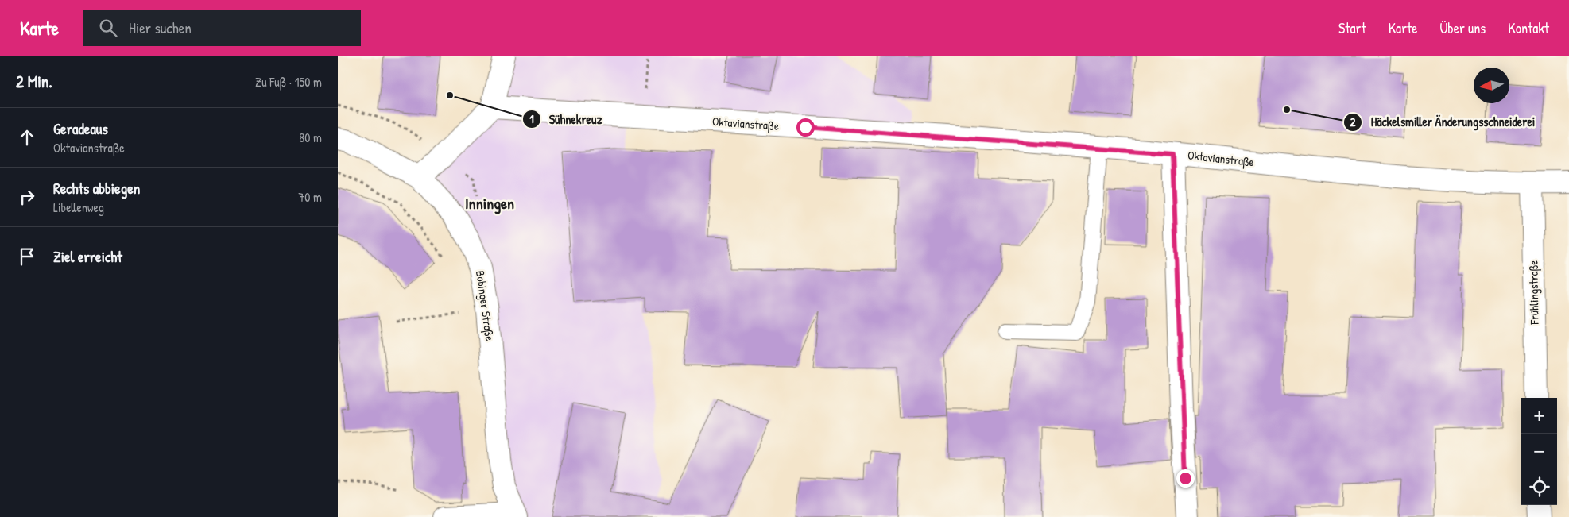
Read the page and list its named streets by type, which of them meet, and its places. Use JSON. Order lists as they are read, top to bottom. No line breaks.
{"streets":{"street":["Oktavianstraße","Frühlingstraße","Bobinger Straße"]},"crossings":[["Oktavianstraße","Frühlingstraße"]],"districts":["Inningen"],"places":["Sühnekreuz","Häckelsmiller Änderungsschneiderei"],"north":"left","page":{"header":"Karte","search":"Hier suchen","nav":["Start","Karte","Über uns","Kontakt"],"heading":["2 Min.","Zu Fuß · 150 m"],"list":[["Geradeaus","Oktavianstraße","80 m"],["Rechts abbiegen","Libellenweg","70 m"],"Ziel erreicht"],"map_buttons":["+","−"]}}
